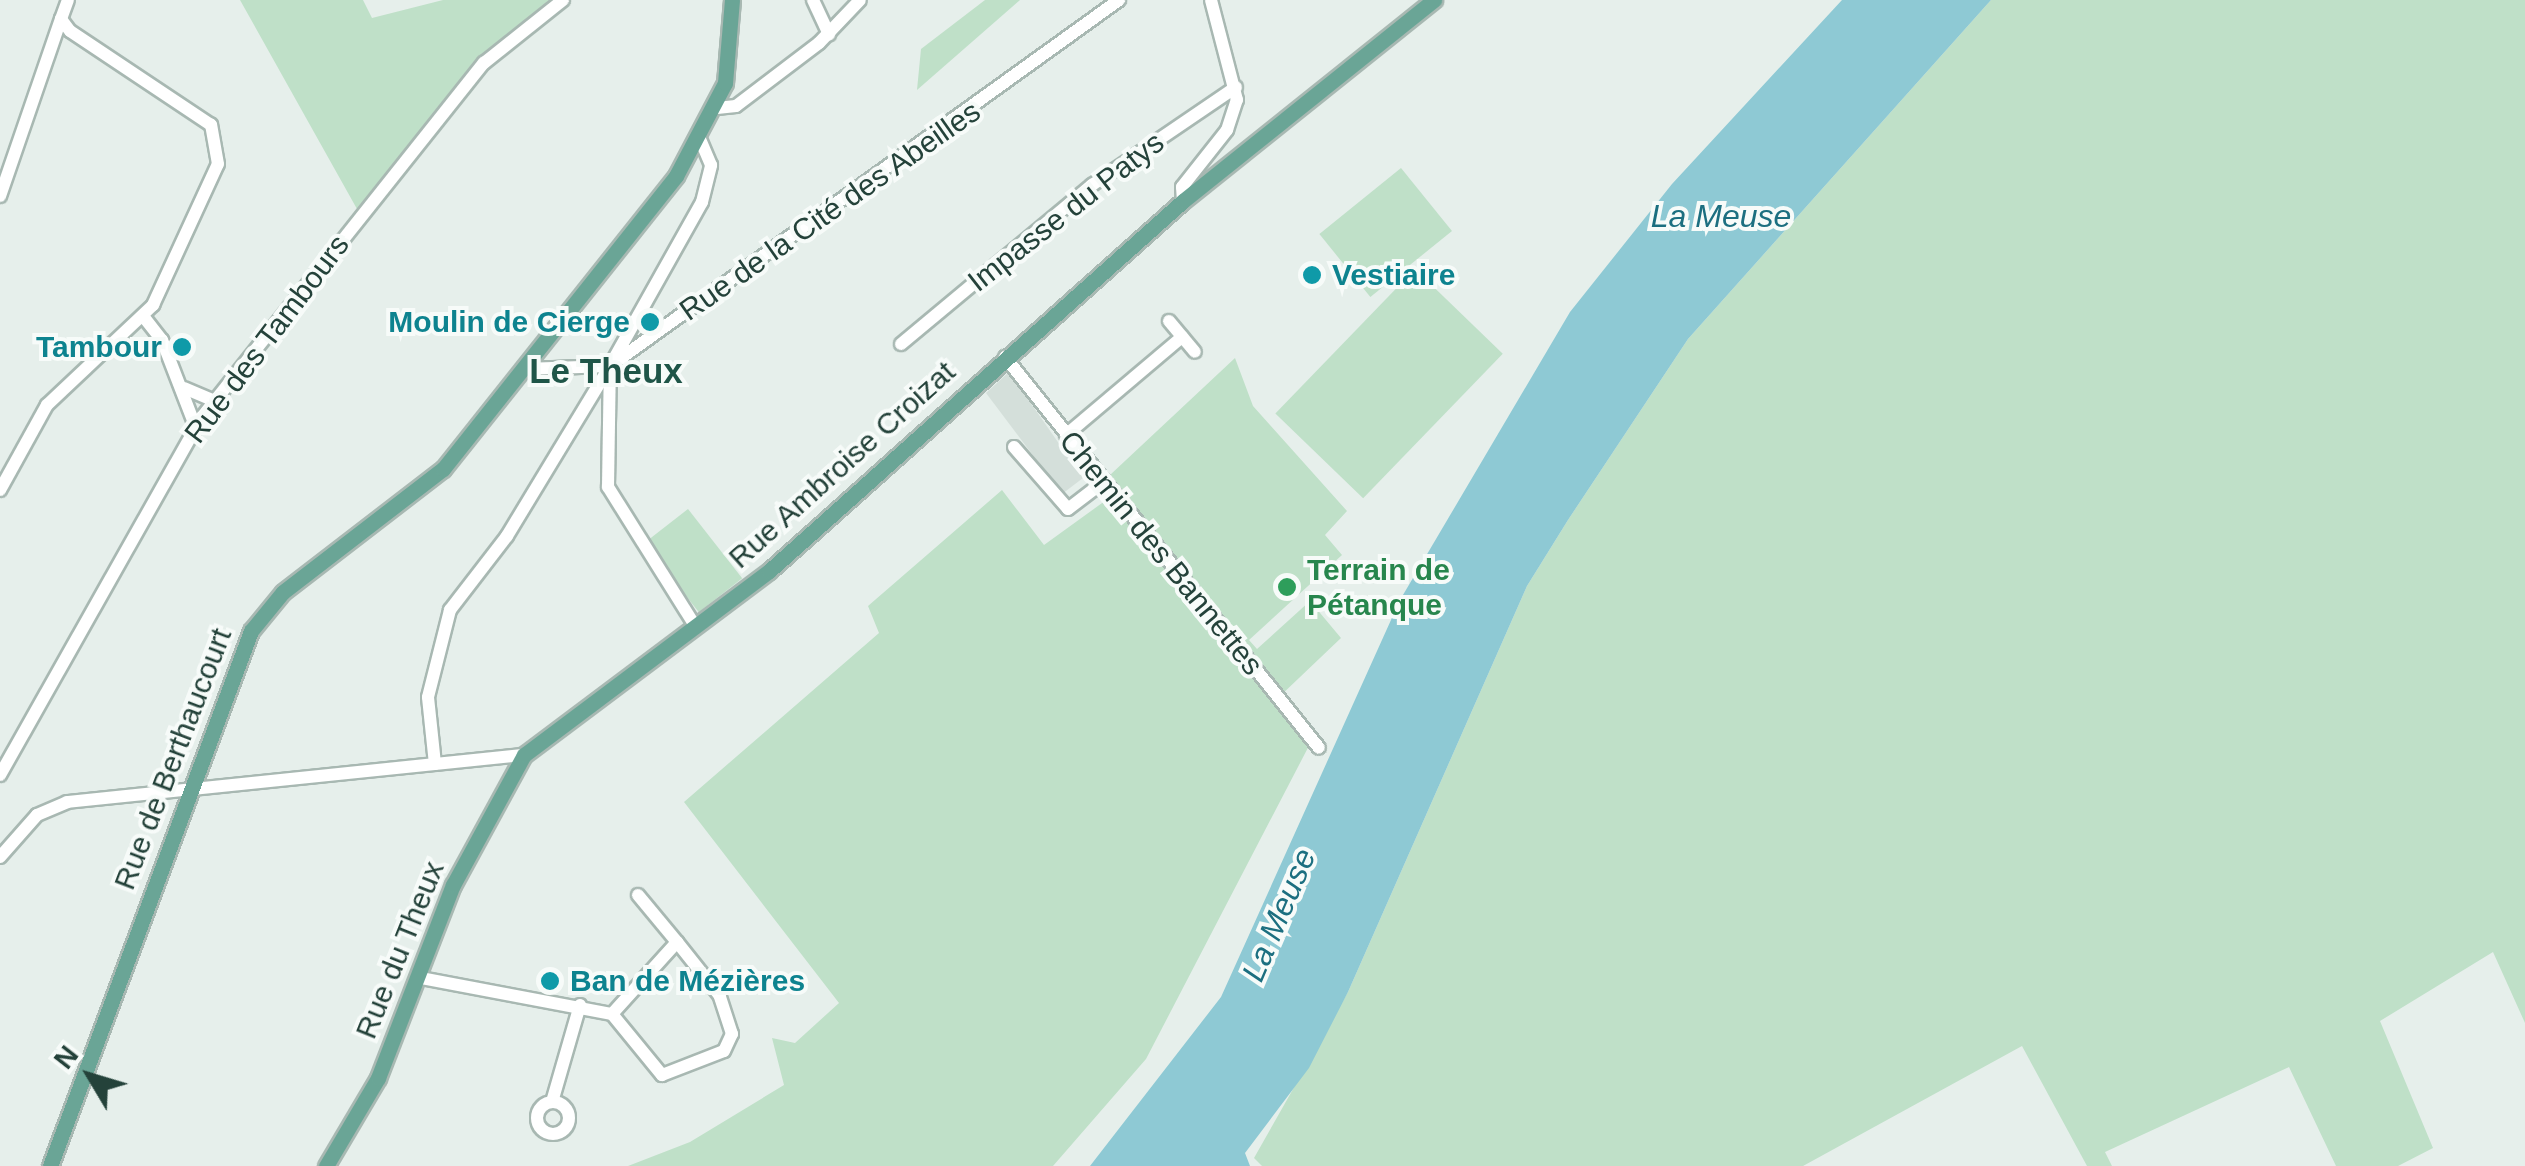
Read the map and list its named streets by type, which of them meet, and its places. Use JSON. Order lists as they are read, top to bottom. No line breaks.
{"streets":{"main road":["Rue Ambroise Croizat","Rue de Berthaucourt","Rue du Theux"],"street":["Rue de la Cité des Abeilles","Impasse du Patys","Rue des Tambours","Chemin des Bannettes"]},"crossings":[["Rue Ambroise Croizat","Chemin des Bannettes"],["Rue Ambroise Croizat","Rue du Theux"]],"districts":["Le Theux"],"water":["La Meuse"],"places":["Vestiaire","Moulin de Cierge","Tambour","Terrain de Pétanque","Ban de Mézières"],"north":"top left"}
